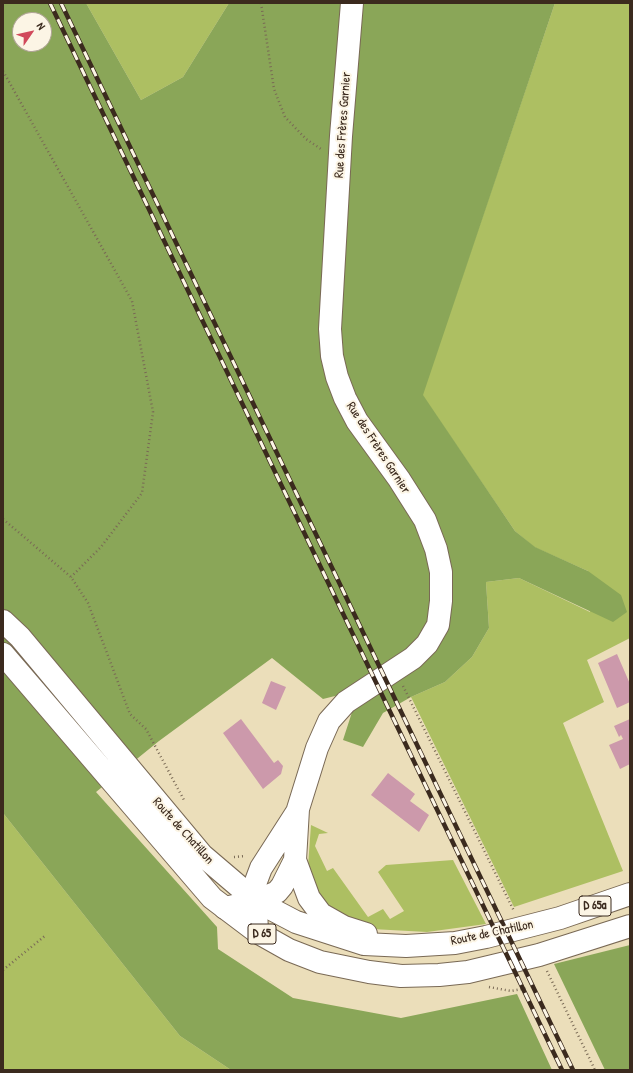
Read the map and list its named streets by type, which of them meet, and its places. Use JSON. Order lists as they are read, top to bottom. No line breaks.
{"streets":{"main road":["Rue des Frères Garnier","Route de Chatillon","D 65a","D 65"]},"crossings":[["Rue des Frères Garnier","Route de Chatillon"]],"north":"top right"}
